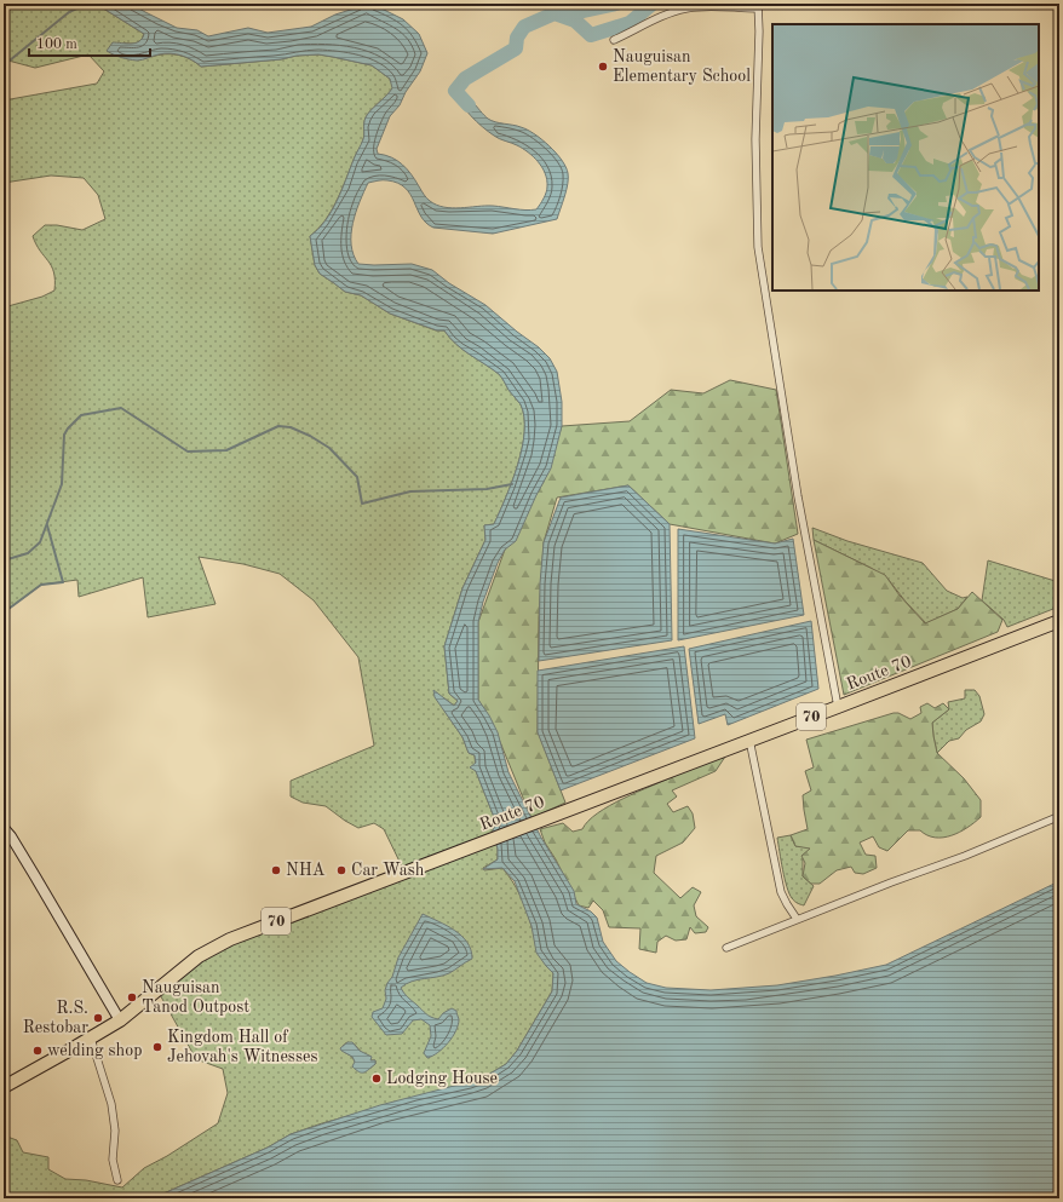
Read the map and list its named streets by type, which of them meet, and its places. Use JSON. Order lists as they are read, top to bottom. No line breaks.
{"streets":{"highway":["Route 70","70"]},"places":["Nauguisan Elementary School","NHA","Car Wash","Nauguisan Tanod Outpost","R.S. Restobar","Kingdom Hall of Jehovah's Witnesses","welding shop","Lodging House"],"scale_bar":"100 m"}
